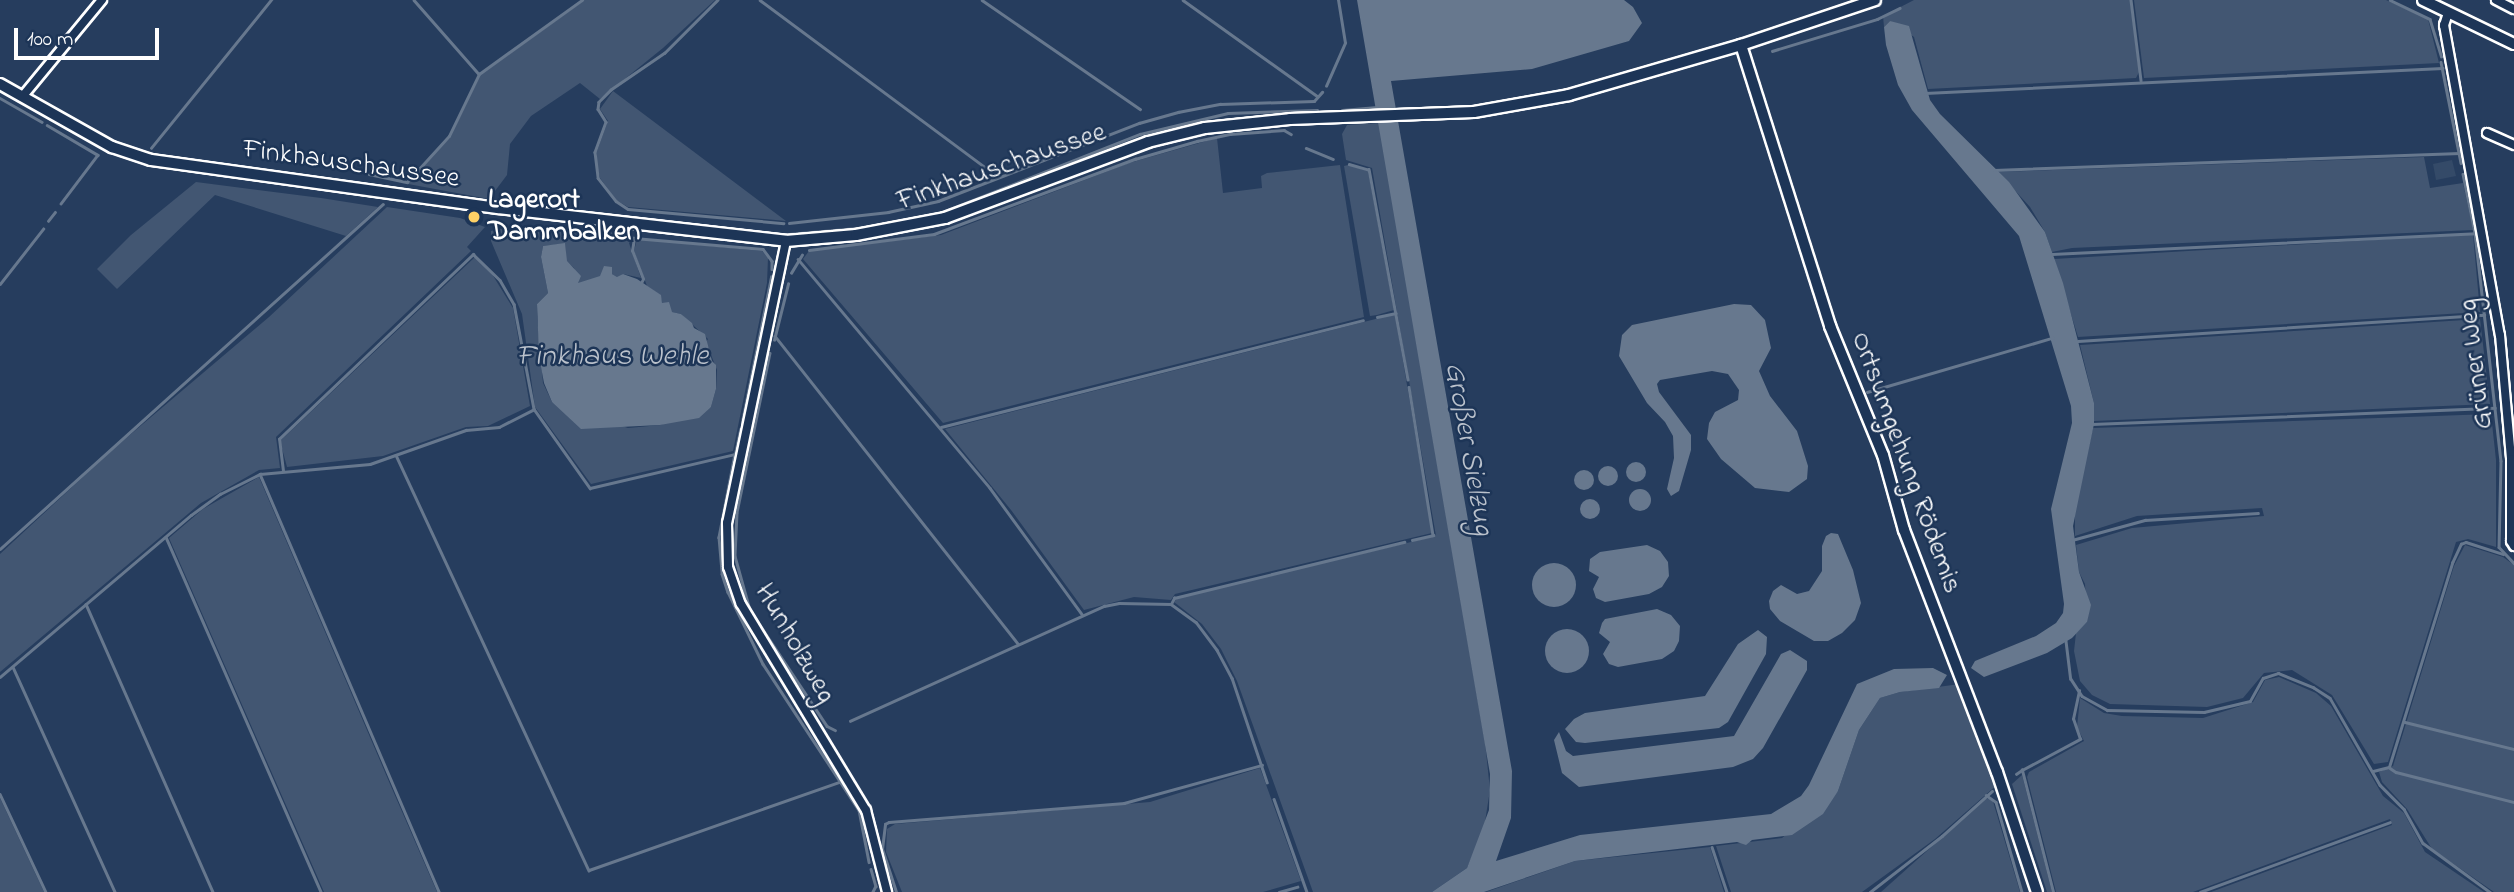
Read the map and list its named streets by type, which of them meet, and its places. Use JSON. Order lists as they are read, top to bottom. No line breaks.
{"streets":{"main road":["Ortsumgehung Rödemis"],"street":["Finkhauschaussee","Grüner Weg","Hunholzweg"]},"crossings":[["Finkhauschaussee","Ortsumgehung Rödemis"],["Finkhauschaussee","Hunholzweg"]],"water":["Finkhaus Wehle","Großer Sielzug"],"places":["Lagerort Dammbalken"],"scale_bar":"100 m"}
